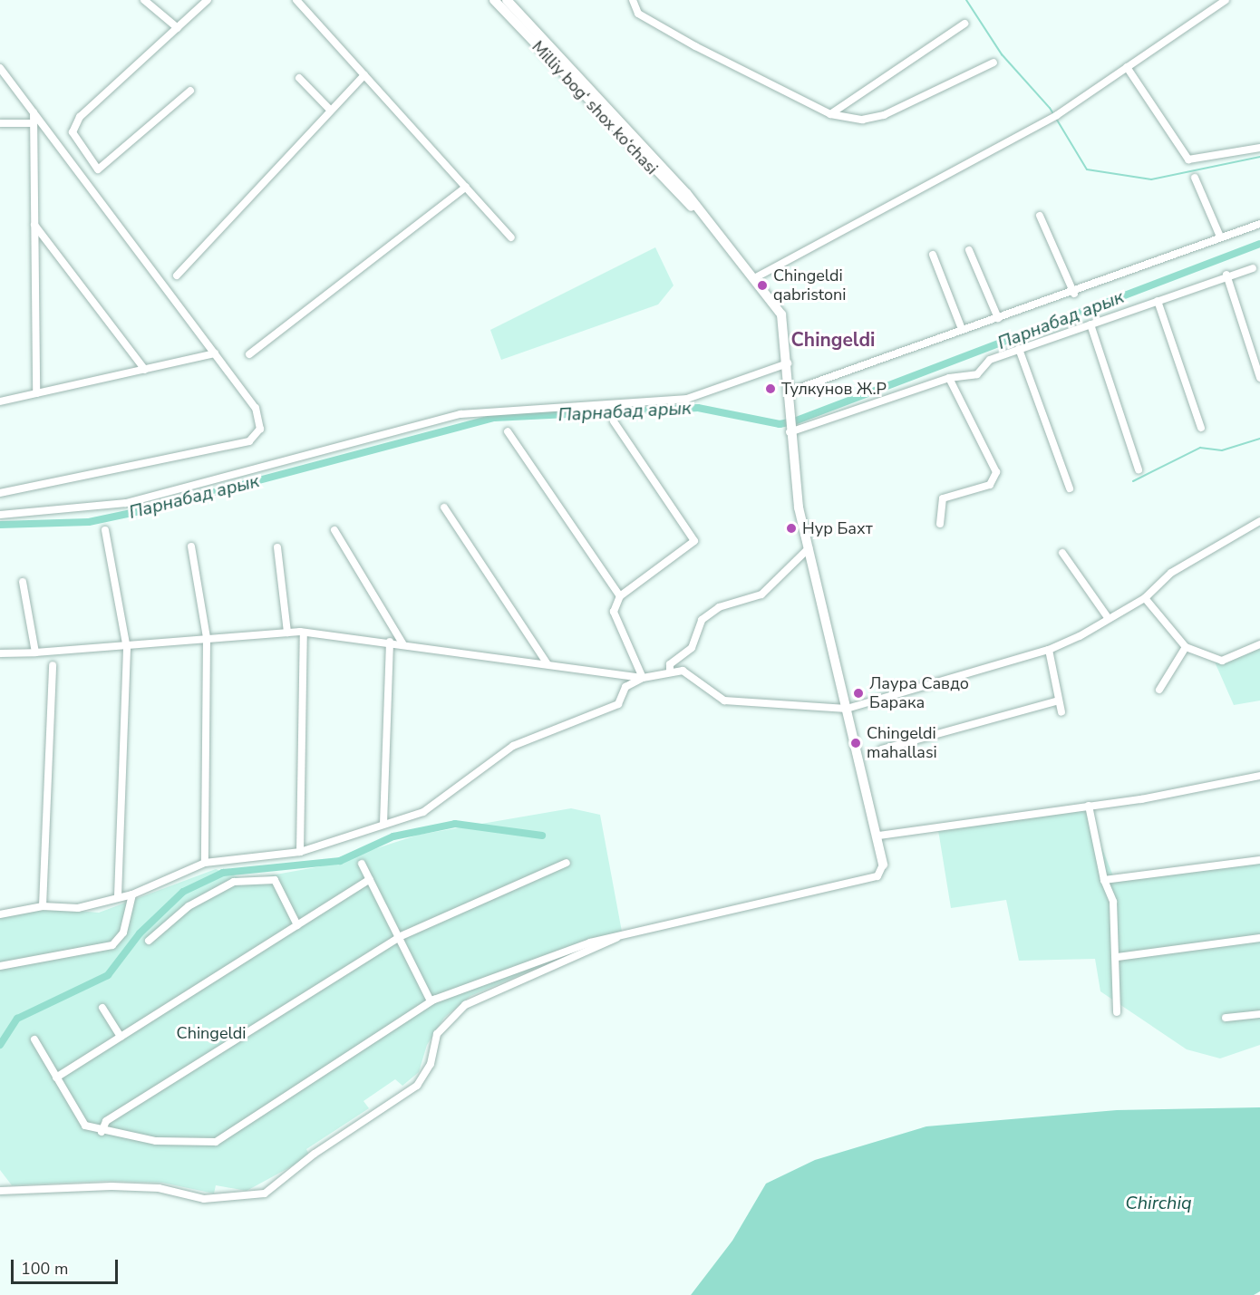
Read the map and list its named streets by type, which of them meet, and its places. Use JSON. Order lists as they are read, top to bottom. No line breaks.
{"streets":{"main road":["Milliy bog‘ shox ko‘chasi"]},"districts":["Chingeldi"],"water":["Парнабад арык","Chirchiq"],"parks":["Chingeldi"],"places":["Chingeldi qabristoni","Тулкунов Ж.Р","Нур Бахт","Лаура Савдо Барака","Chingeldi mahallasi"],"scale_bar":"100 m"}
